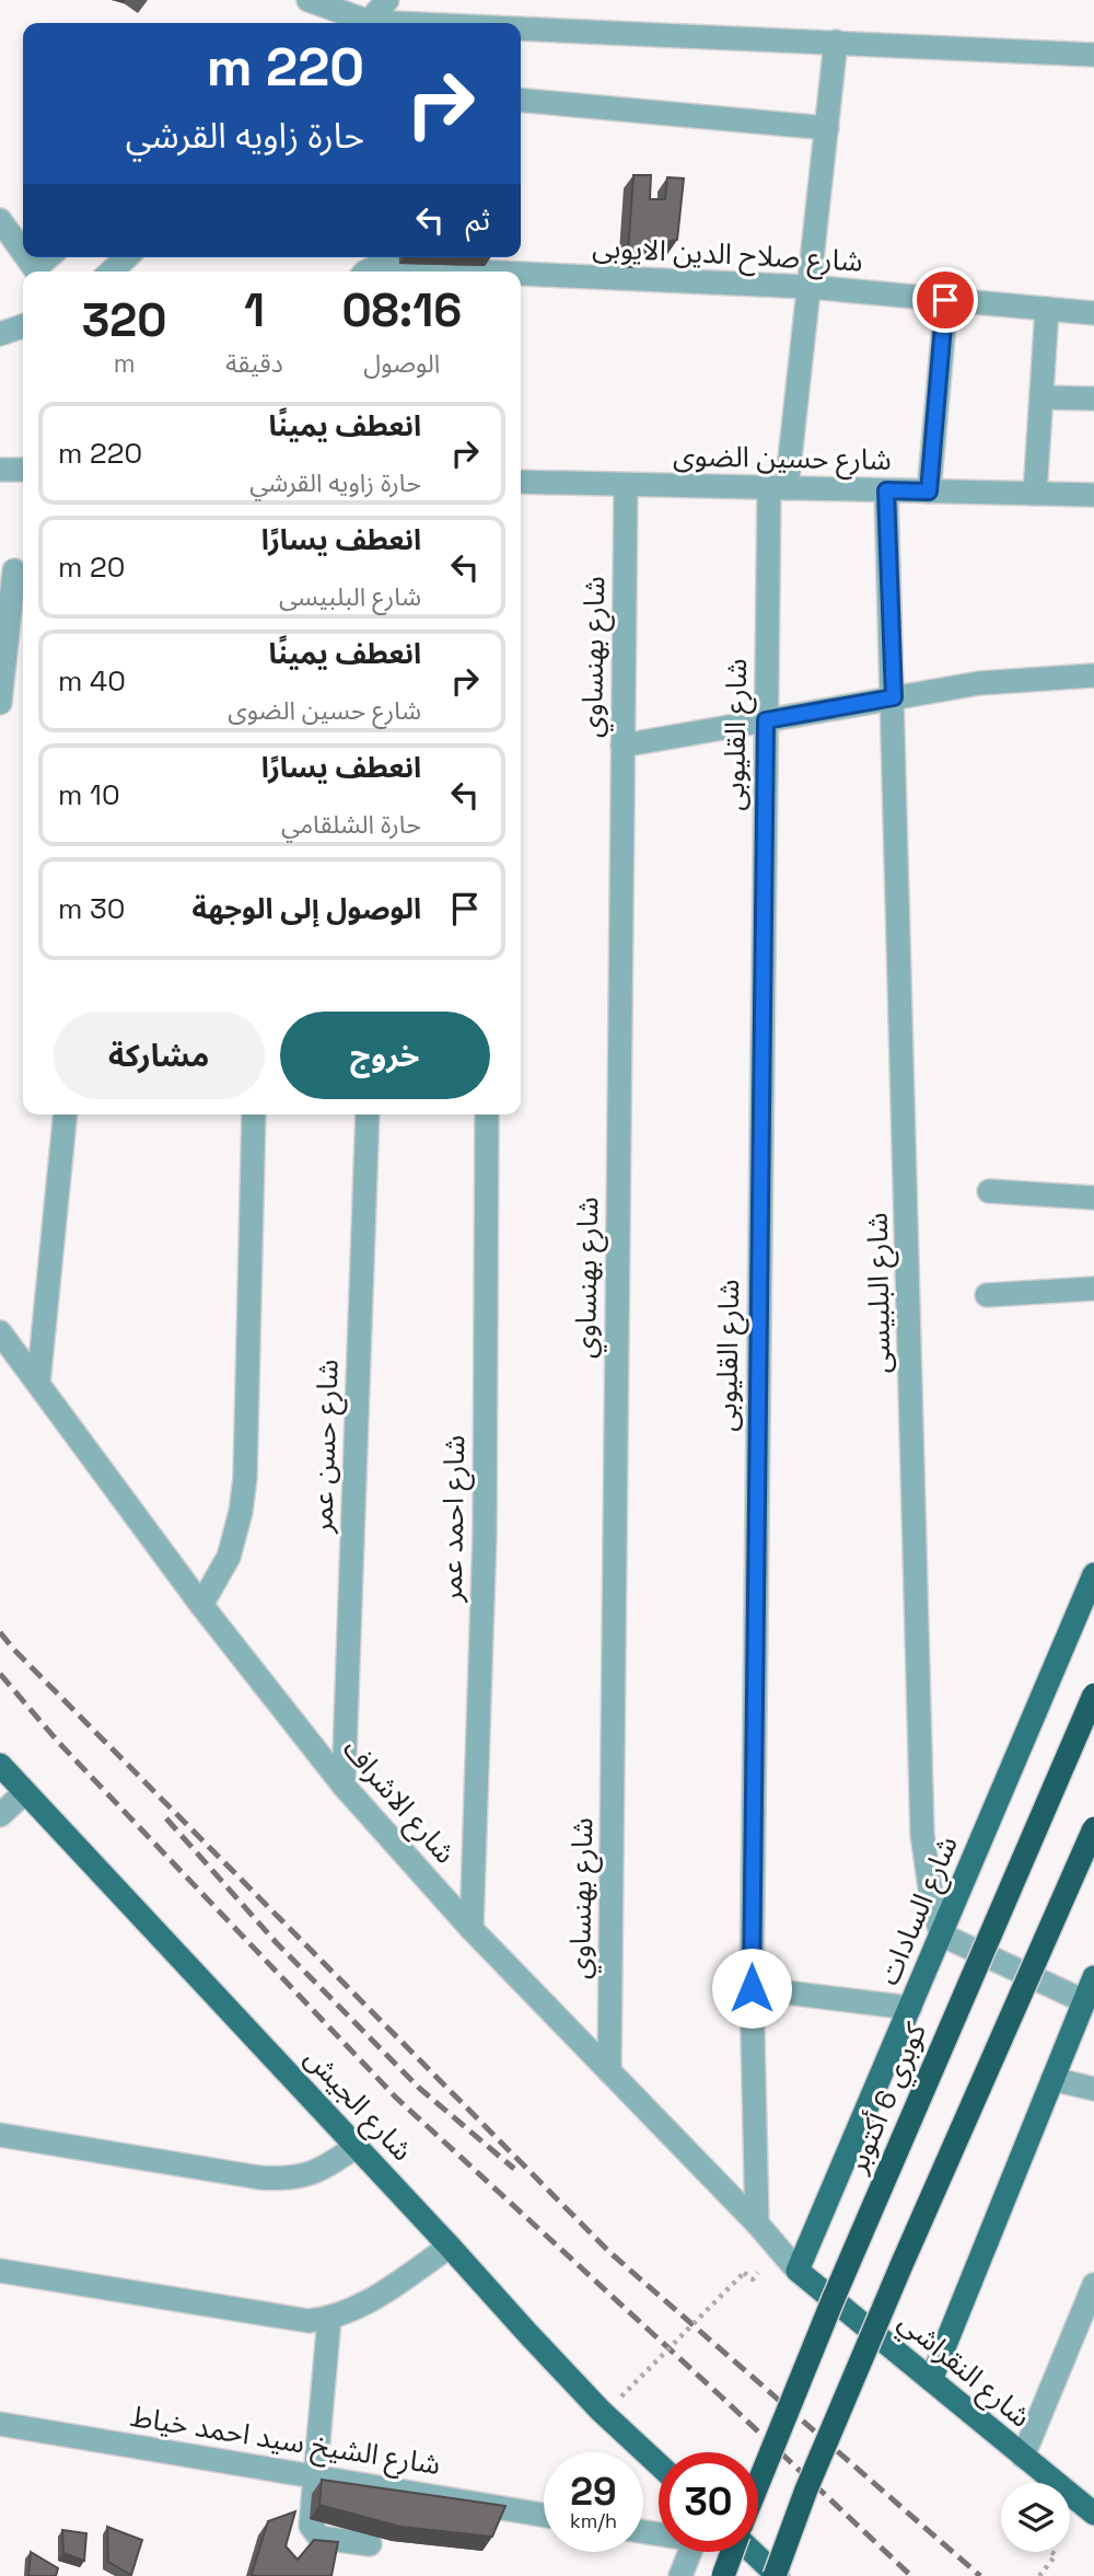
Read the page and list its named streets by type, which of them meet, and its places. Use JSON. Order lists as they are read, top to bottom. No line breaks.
{"streets":{"highway":["كوبري 6 أكتوبر"],"main road":["شارع السادات","شارع الجيش","شارع النقراشي"],"street":["شارع صلاح الدين الايوبى","شارع حسين الضوى","شارع بهنساوي","شارع القليوبى","شارع البلبيسى","شارع حسن عمر","شارع احمد عمر","شارع الاشراف","شارع الشيخ سيد احمد خياط"]},"crossings":[["شارع صلاح الدين الايوبى","شارع القليوبى"],["شارع حسين الضوى","شارع بهنساوي"],["شارع حسين الضوى","شارع القليوبى"],["شارع حسين الضوى","شارع البلبيسى"],["شارع بهنساوي","شارع الاشراف"],["شارع القليوبى","شارع الاشراف"],["شارع البلبيسى","شارع السادات"],["شارع حسن عمر","شارع الاشراف"],["شارع احمد عمر","شارع الاشراف"],["شارع الاشراف","شارع السادات"],["شارع الاشراف","شارع النقراشي"],["شارع السادات","شارع النقراشي"]],"page":{"turn":["220 m","حارة زاويه القرشي"],"then":"ثم","eta":["08:16","الوصول","1","دقيقة","320","m"],"list":[{"name":"انعطف يمينًا","note":"حارة زاويه القرشي","value":"220 m"},{"name":"انعطف يسارًا","note":"شارع البلبيسى","value":"20 m"},{"name":"انعطف يمينًا","note":"شارع حسين الضوى","value":"40 m"},{"name":"انعطف يسارًا","note":"حارة الشلقامي","value":"10 m"},{"name":"الوصول إلى الوجهة","value":"30 m"}],"buttons":["خروج","مشاركة"],"speed":"29 km/h","limit":"30"}}
